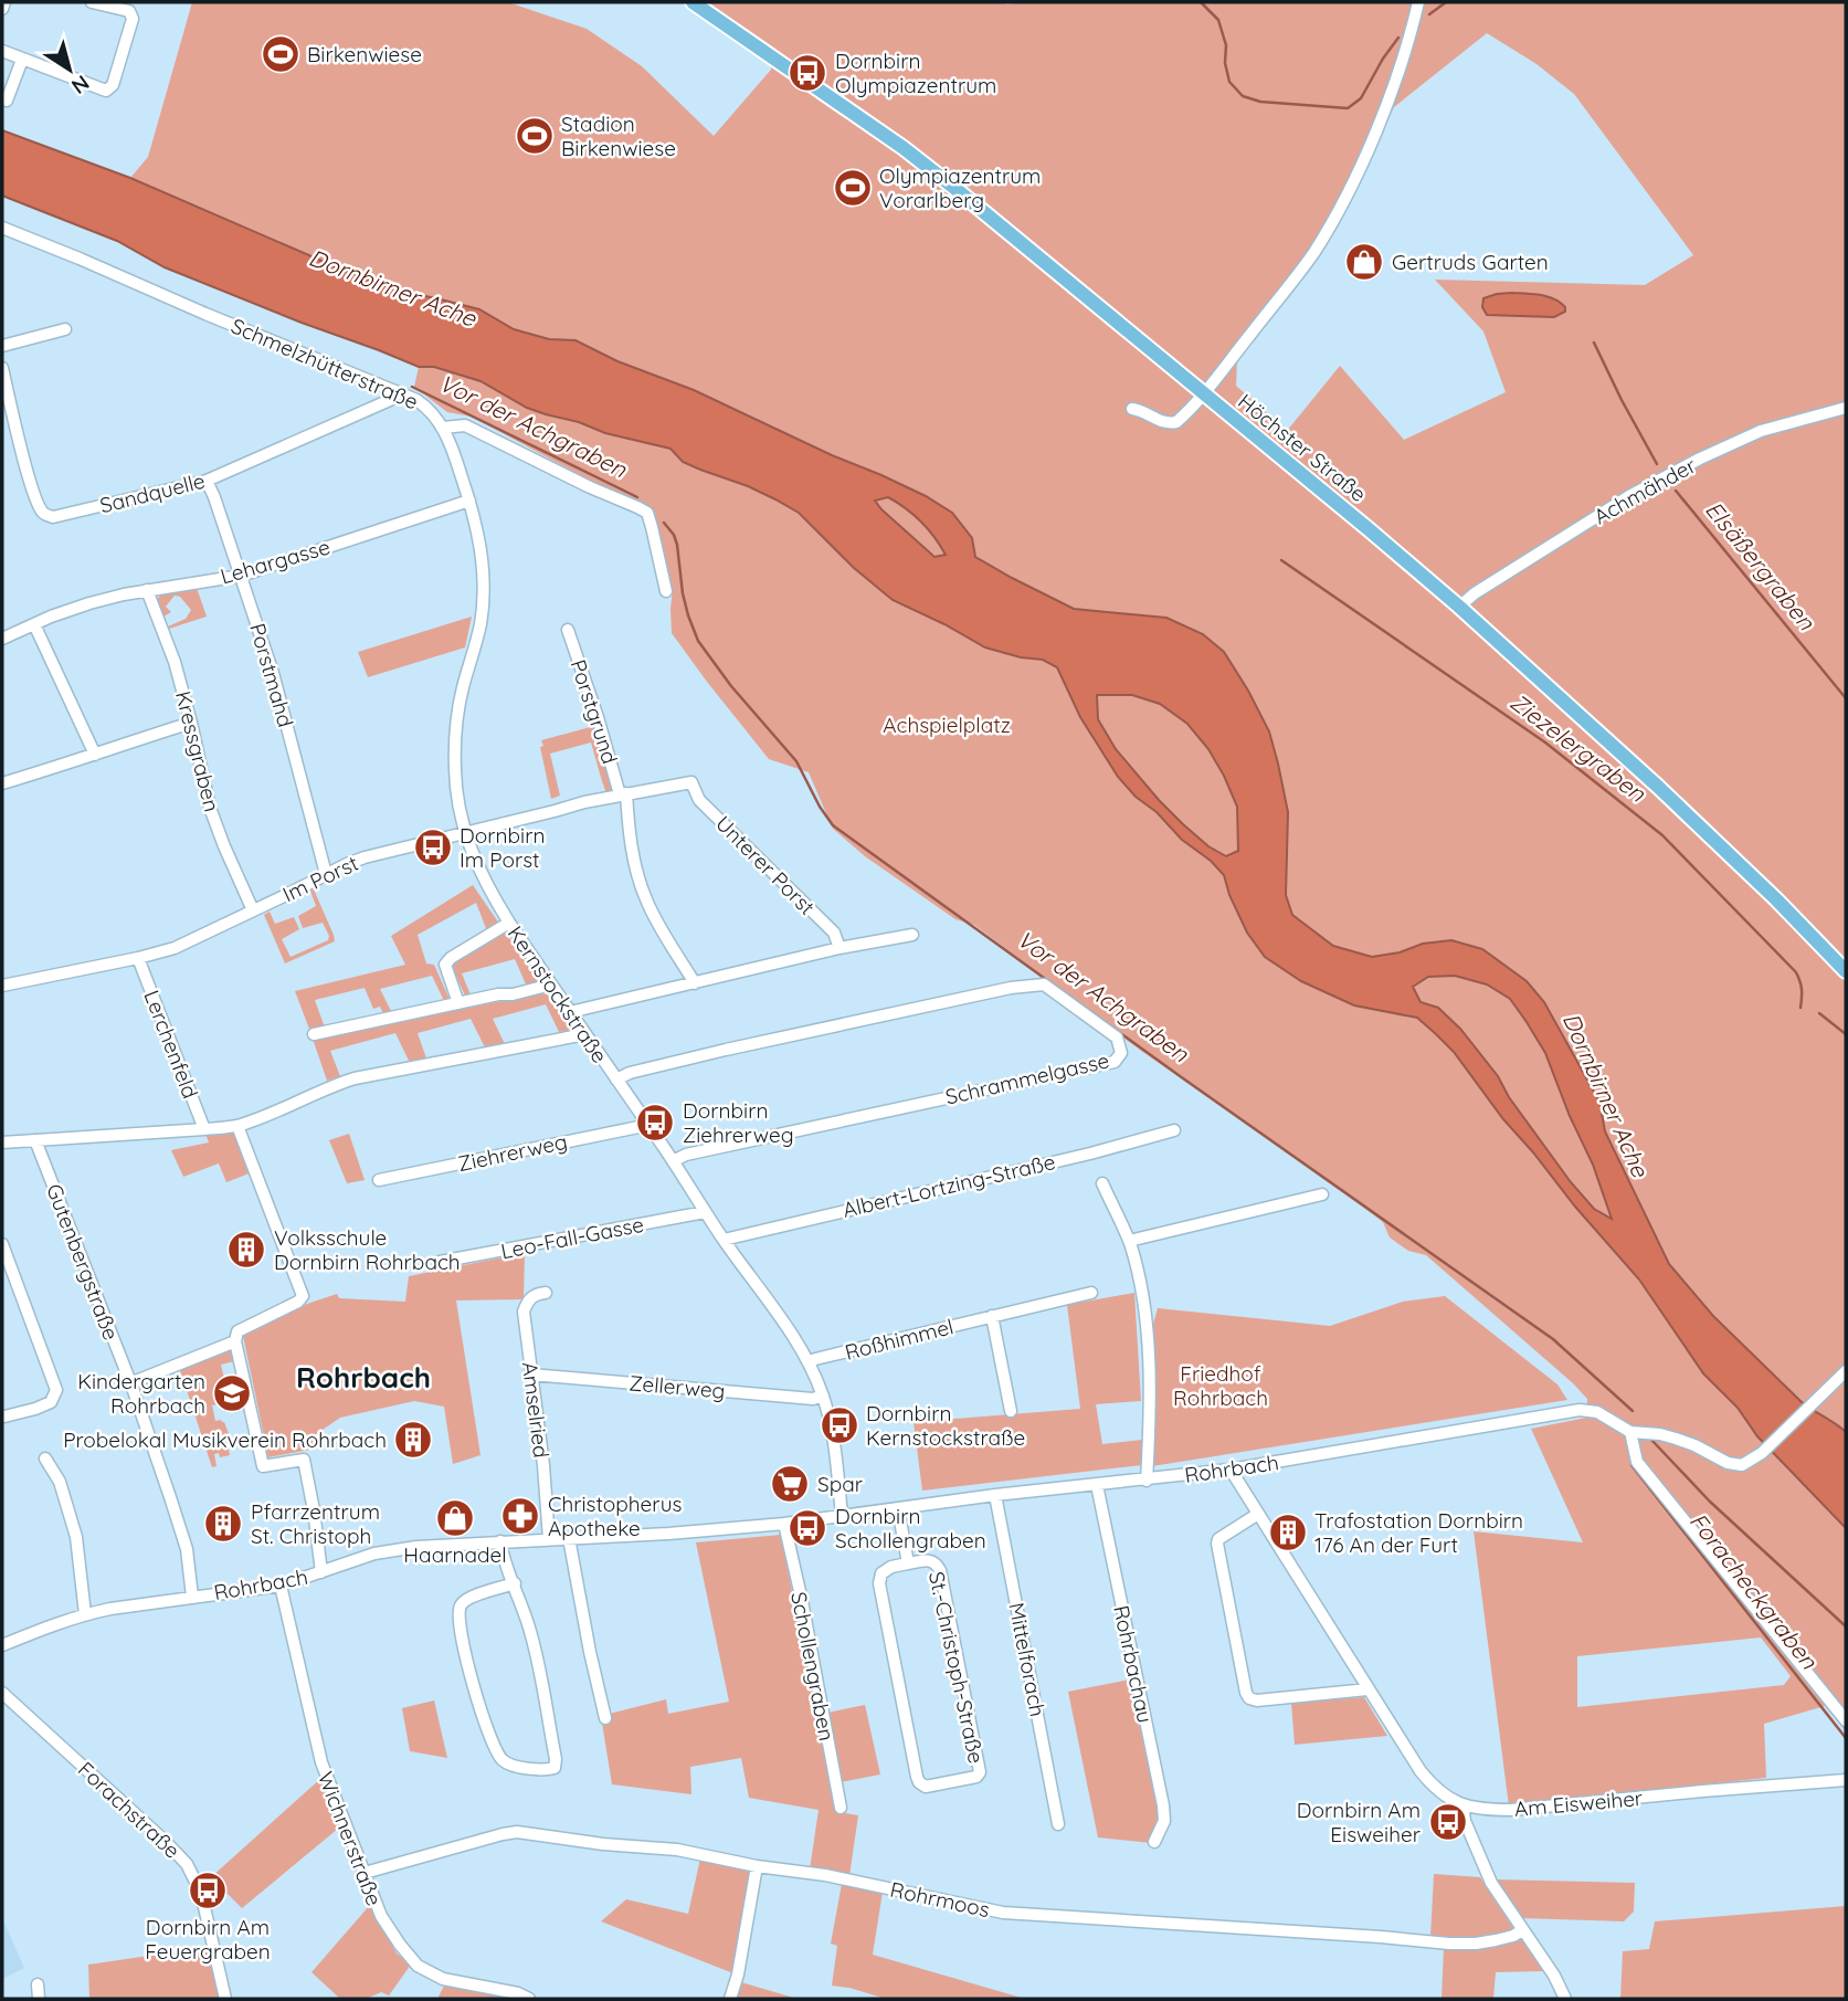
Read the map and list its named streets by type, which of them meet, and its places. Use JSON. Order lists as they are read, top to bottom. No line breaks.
{"streets":{"main road":["Höchster Straße"],"street":["Schmelzhütterstraße","Achmähder","Sandquelle","Lehargasse","Porstmahd","Porstgrund","Kressgraben","Unterer Porst","Im Porst","Kernstockstraße","Lerchenfeld","Schrammelgasse","Ziehrerweg","Albert-Lortzing-Straße","Leo-Fall-Gasse","Gutenbergstraße","Roßhimmel","Zellerweg","Amselried","Rohrbach","Mittelforach","Rohrbachau","Schollengraben","St.-Christoph-Straße","Am Eisweiher","Forachstraße","Wichnerstraße","Rohrmoos"]},"crossings":[["Schmelzhütterstraße","Sandquelle"],["Schmelzhütterstraße","Kernstockstraße"],["Höchster Straße","Achmähder"],["Sandquelle","Porstmahd"],["Lehargasse","Porstmahd"],["Lehargasse","Kressgraben"],["Lehargasse","Kernstockstraße"],["Porstmahd","Im Porst"],["Porstgrund","Im Porst"],["Kressgraben","Im Porst"],["Unterer Porst","Im Porst"],["Im Porst","Kernstockstraße"],["Im Porst","Lerchenfeld"],["Kernstockstraße","Schrammelgasse"],["Kernstockstraße","Ziehrerweg"],["Kernstockstraße","Albert-Lortzing-Straße"],["Kernstockstraße","Leo-Fall-Gasse"],["Kernstockstraße","Roßhimmel"],["Kernstockstraße","Zellerweg"],["Kernstockstraße","Rohrbach"],["Gutenbergstraße","Rohrbach"],["Zellerweg","Amselried"],["Amselried","Rohrbach"],["Rohrbach","Mittelforach"],["Rohrbach","Rohrbachau"],["Rohrbach","Schollengraben"],["Rohrbach","St.-Christoph-Straße"],["Rohrbach","Am Eisweiher"],["Rohrbach","Wichnerstraße"],["Wichnerstraße","Rohrmoos"]],"districts":["Rohrbach"],"water":["Dornbirner Ache","Vor der Achgraben","Elsäßergraben","Ziezelergraben","Foracheckgraben"],"parks":["Achspielplatz","Friedhof Rohrbach"],"places":{"sports":["Birkenwiese","Stadion Birkenwiese","Olympiazentrum Vorarlberg"],"bus stop":["Dornbirn Olympiazentrum","Dornbirn Im Porst","Dornbirn Ziehrerweg","Dornbirn Kernstockstraße","Dornbirn Schollengraben","Dornbirn Am Eisweiher","Dornbirn Am Feuergraben"],"shop":["Gertruds Garten","Haarnadel"],"building":["Volksschule Dornbirn Rohrbach","Probelokal Musikverein Rohrbach","Pfarrzentrum St. Christoph","Trafostation Dornbirn 176 An der Furt"],"school or university":["Kindergarten Rohrbach"],"supermarket":["Spar"],"pharmacy":["Christopherus Apotheke"]},"north":"bottom right"}
